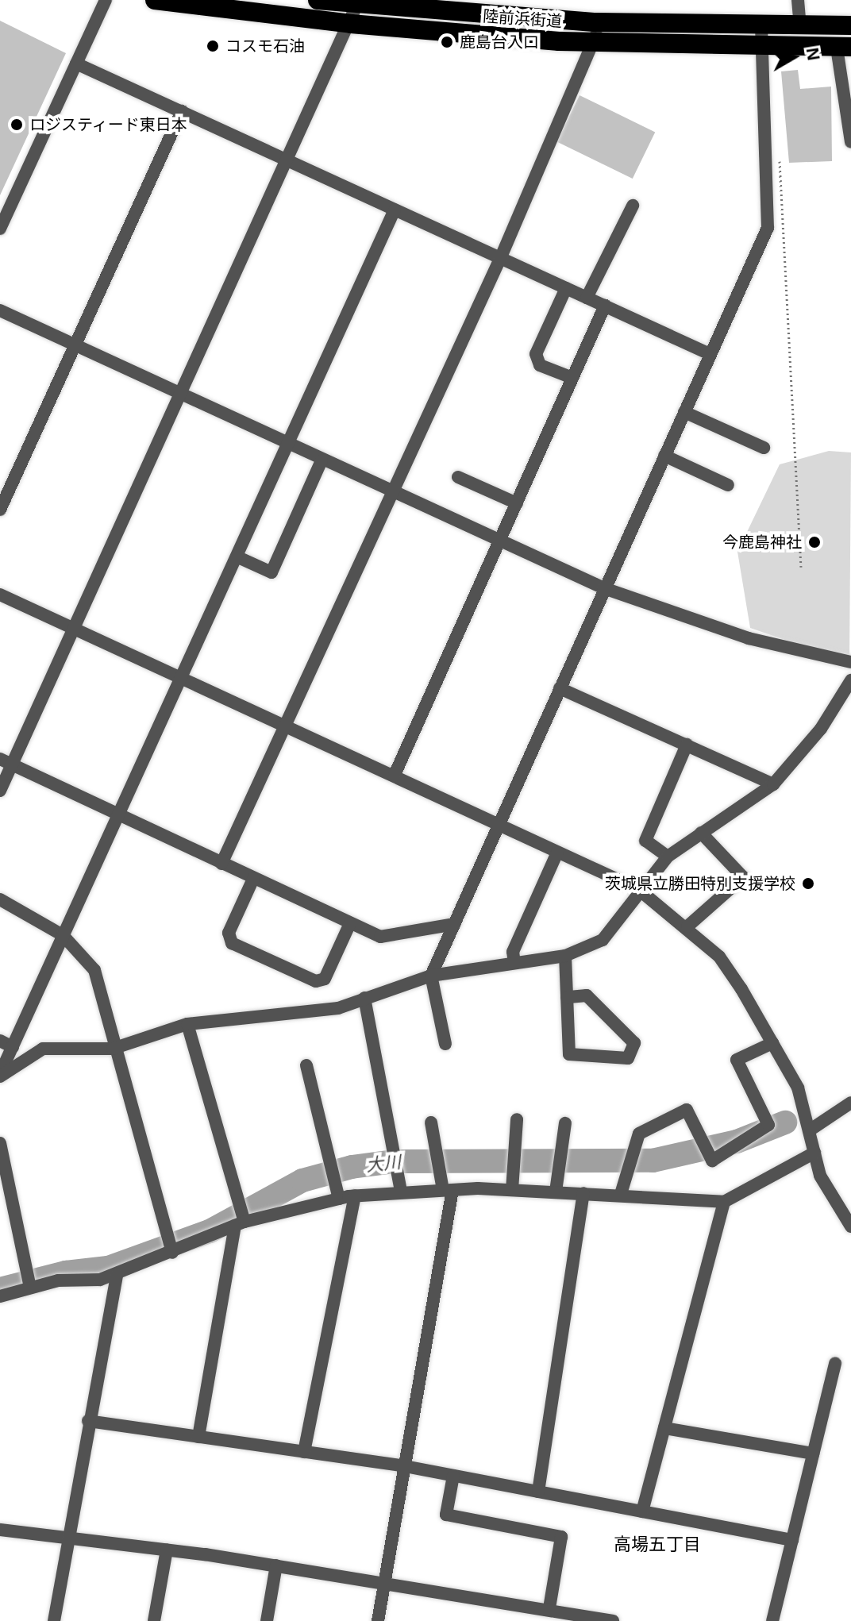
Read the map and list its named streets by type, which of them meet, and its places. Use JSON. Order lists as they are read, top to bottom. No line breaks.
{"streets":{"highway":["陸前浜街道"]},"districts":["高場五丁目"],"water":["大川"],"places":["鹿島台入口","コスモ石油","ロジスティード東日本","今鹿島神社","茨城県立勝田特別支援学校"],"north":"right"}
